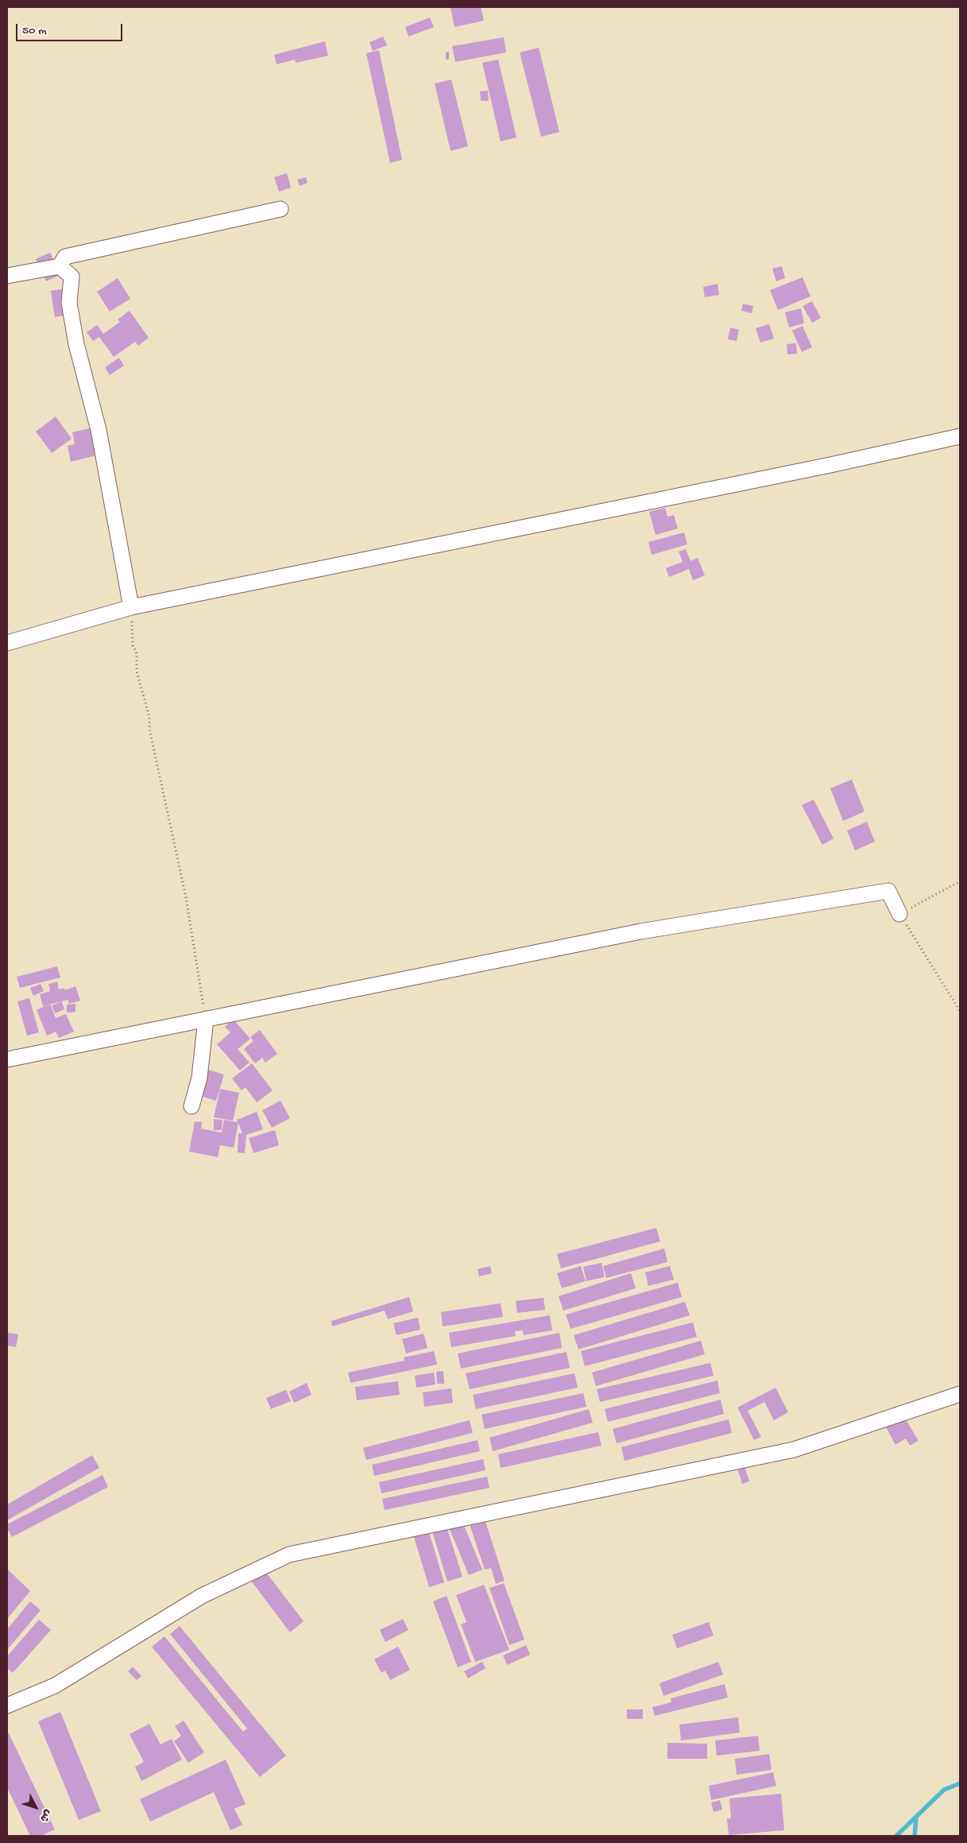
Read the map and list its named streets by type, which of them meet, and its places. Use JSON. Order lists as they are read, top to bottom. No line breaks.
{"scale_bar":"50 m","north":"bottom right"}
